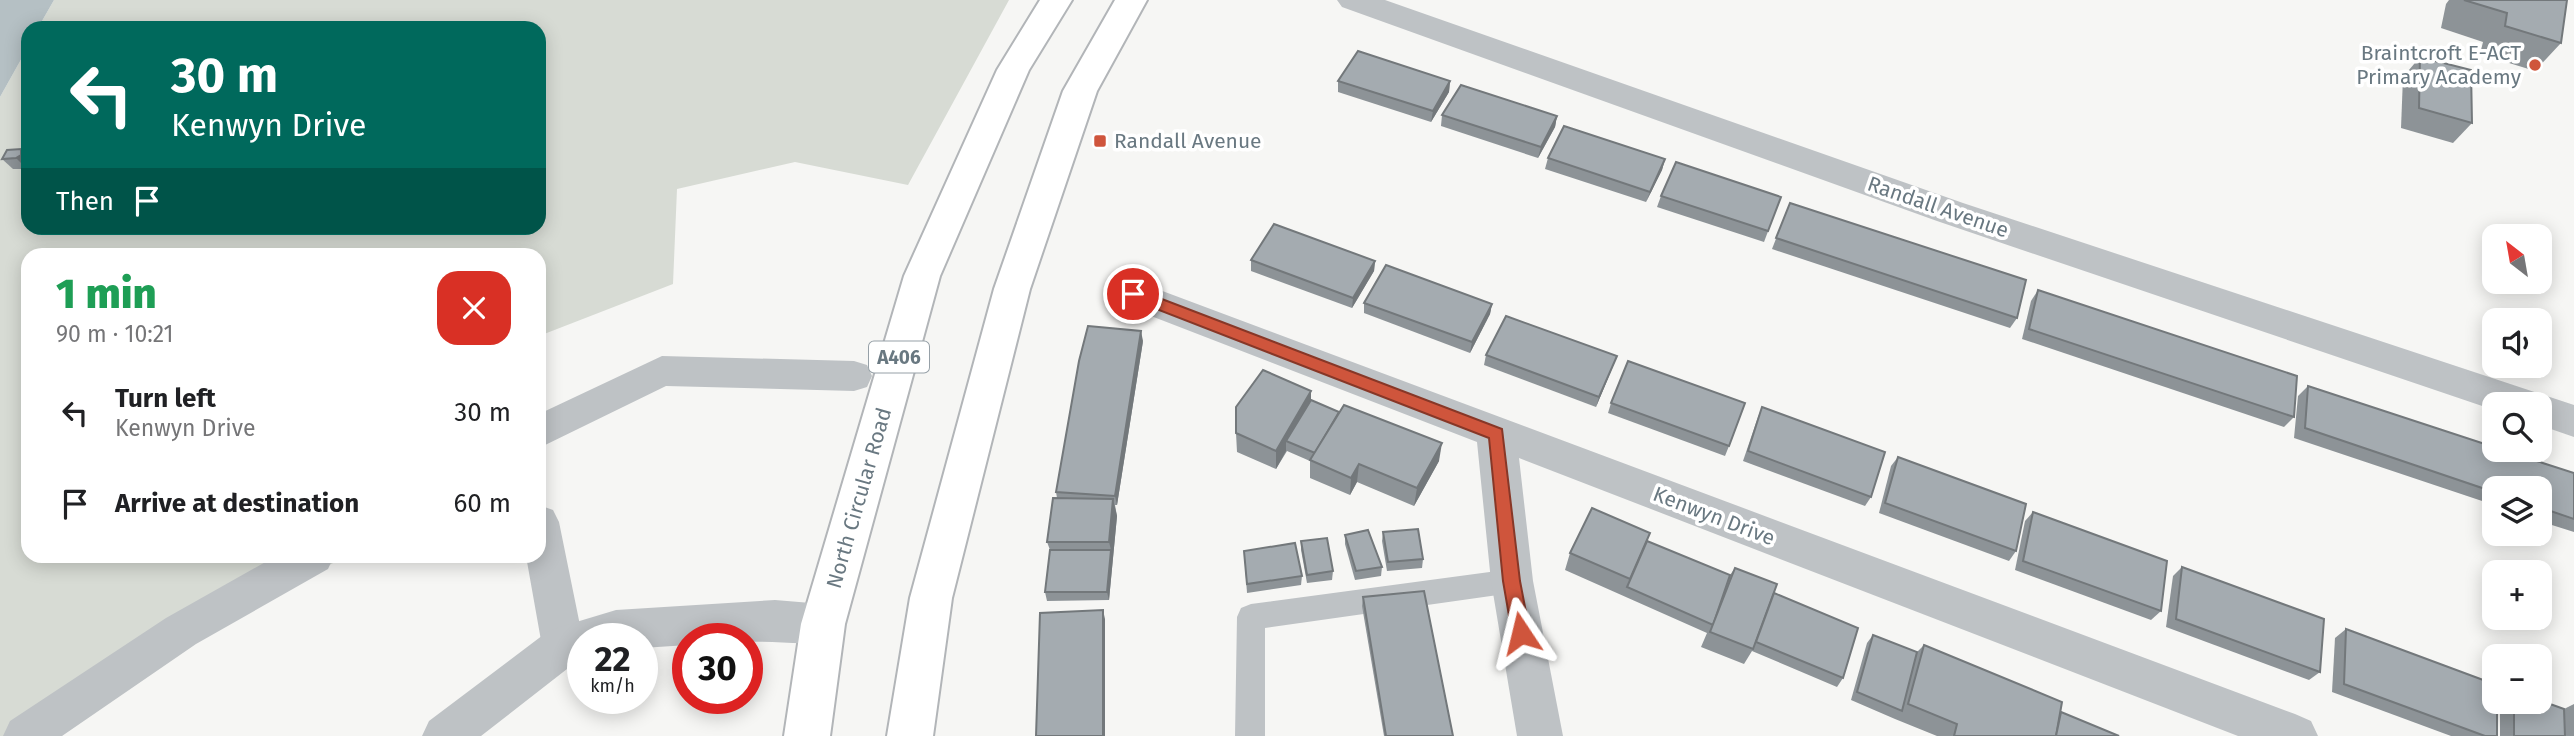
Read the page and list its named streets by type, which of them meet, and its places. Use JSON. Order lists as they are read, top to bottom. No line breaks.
{"streets":{"highway":["A406","North Circular Road"],"street":["Randall Avenue","Kenwyn Drive"]},"places":{"other":["Braintcroft E-ACT Primary Academy"],"transit":["Randall Avenue"]},"north":"top left","page":{"turn":["30 m","Kenwyn Drive"],"then":"Then","map_buttons":["+","−"],"heading":["1 min","90 m · 10:21"],"list":[{"name":"Turn left","note":"Kenwyn Drive","value":"30 m"},{"name":"Arrive at destination","value":"60 m"}],"speed":"22 km/h","limit":"30"}}
